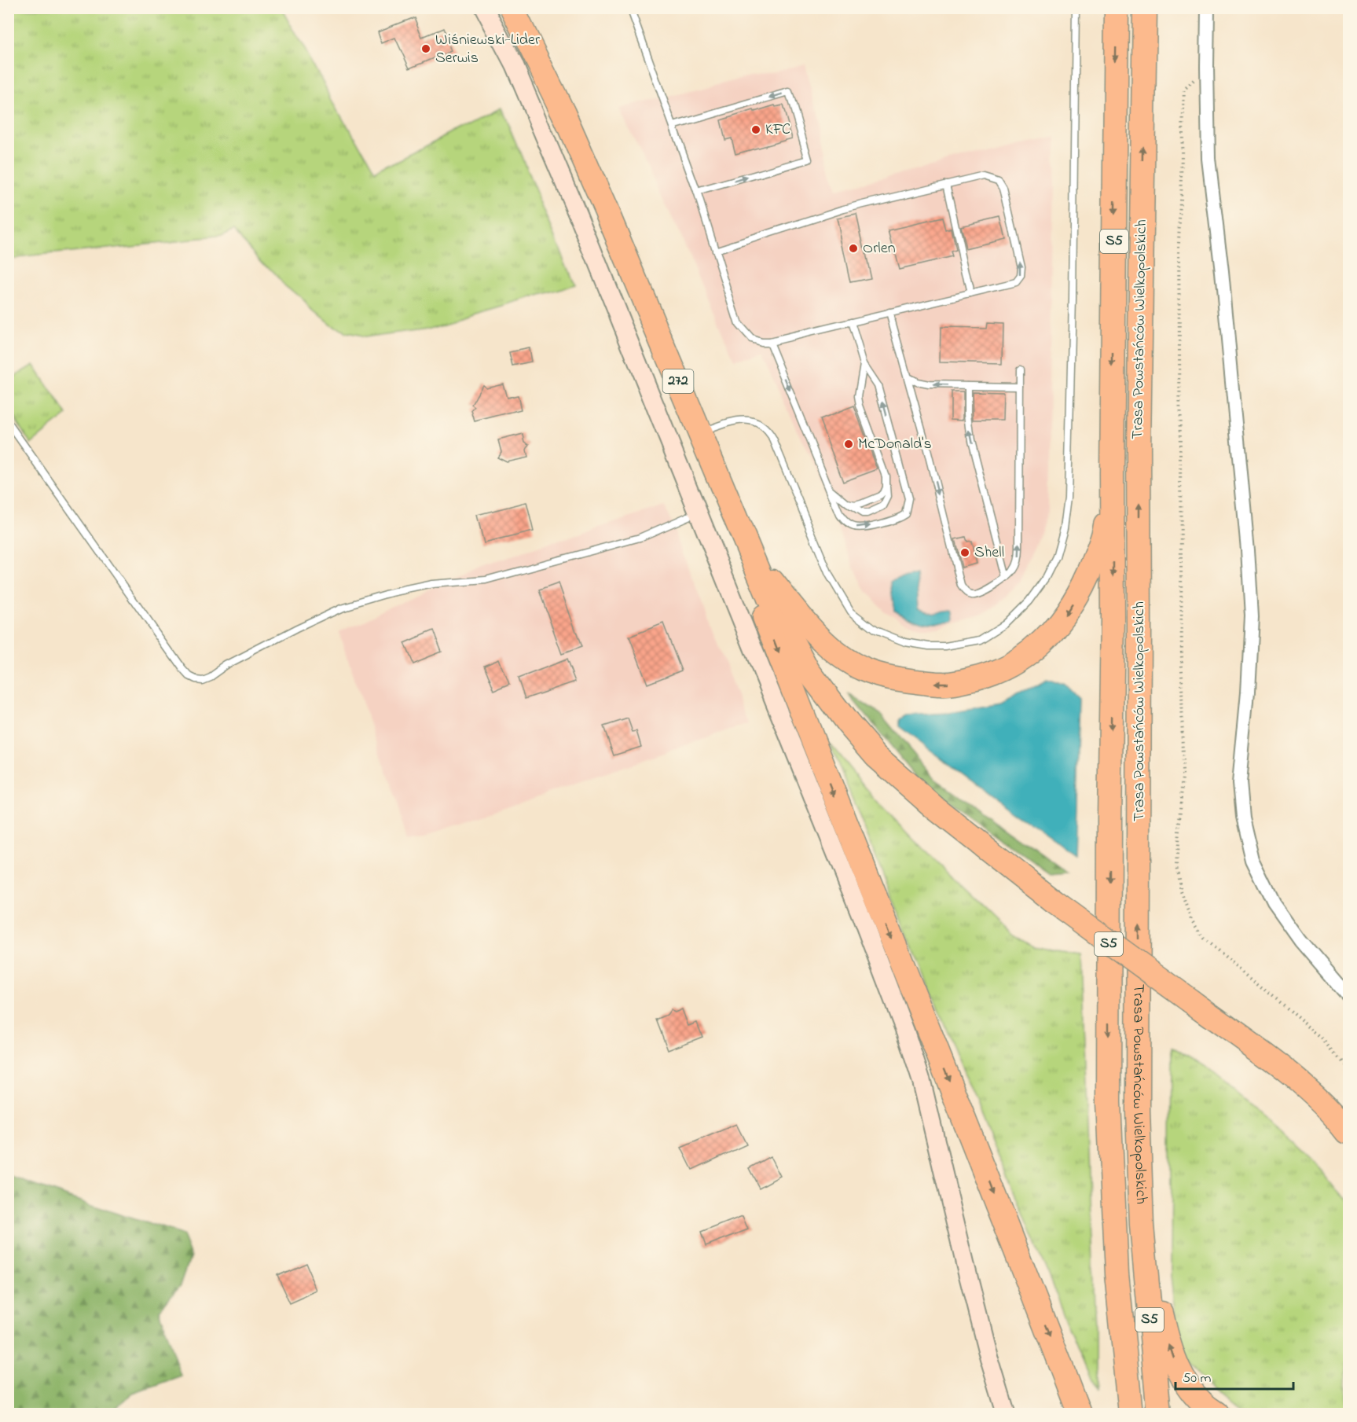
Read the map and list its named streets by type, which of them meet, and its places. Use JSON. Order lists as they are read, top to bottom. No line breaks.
{"streets":{"highway":["S5","Trasa Powstańców Wielkopolskich","272"]},"places":["Wiśniewski-Lider Serwis","KFC","Orlen","McDonald's","Shell"],"scale_bar":"50 m"}
